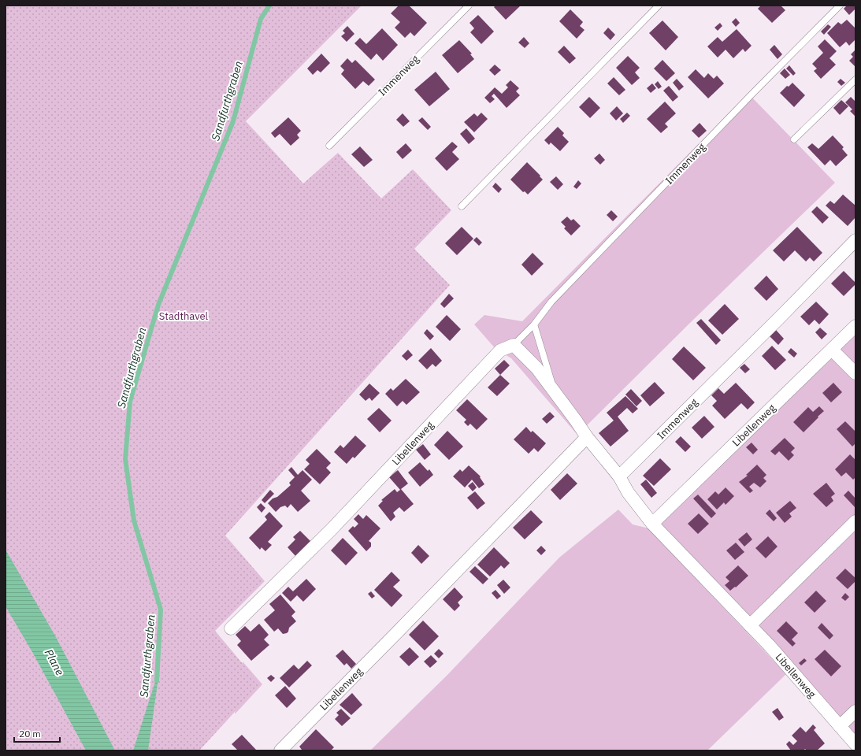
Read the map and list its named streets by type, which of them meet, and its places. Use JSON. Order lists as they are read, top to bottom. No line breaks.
{"streets":{"street":["Immenweg","Libellenweg"]},"crossings":[["Immenweg","Libellenweg"]],"water":["Sandfurthgraben","Plane"],"parks":["Stadthavel"],"scale_bar":"20 m"}
